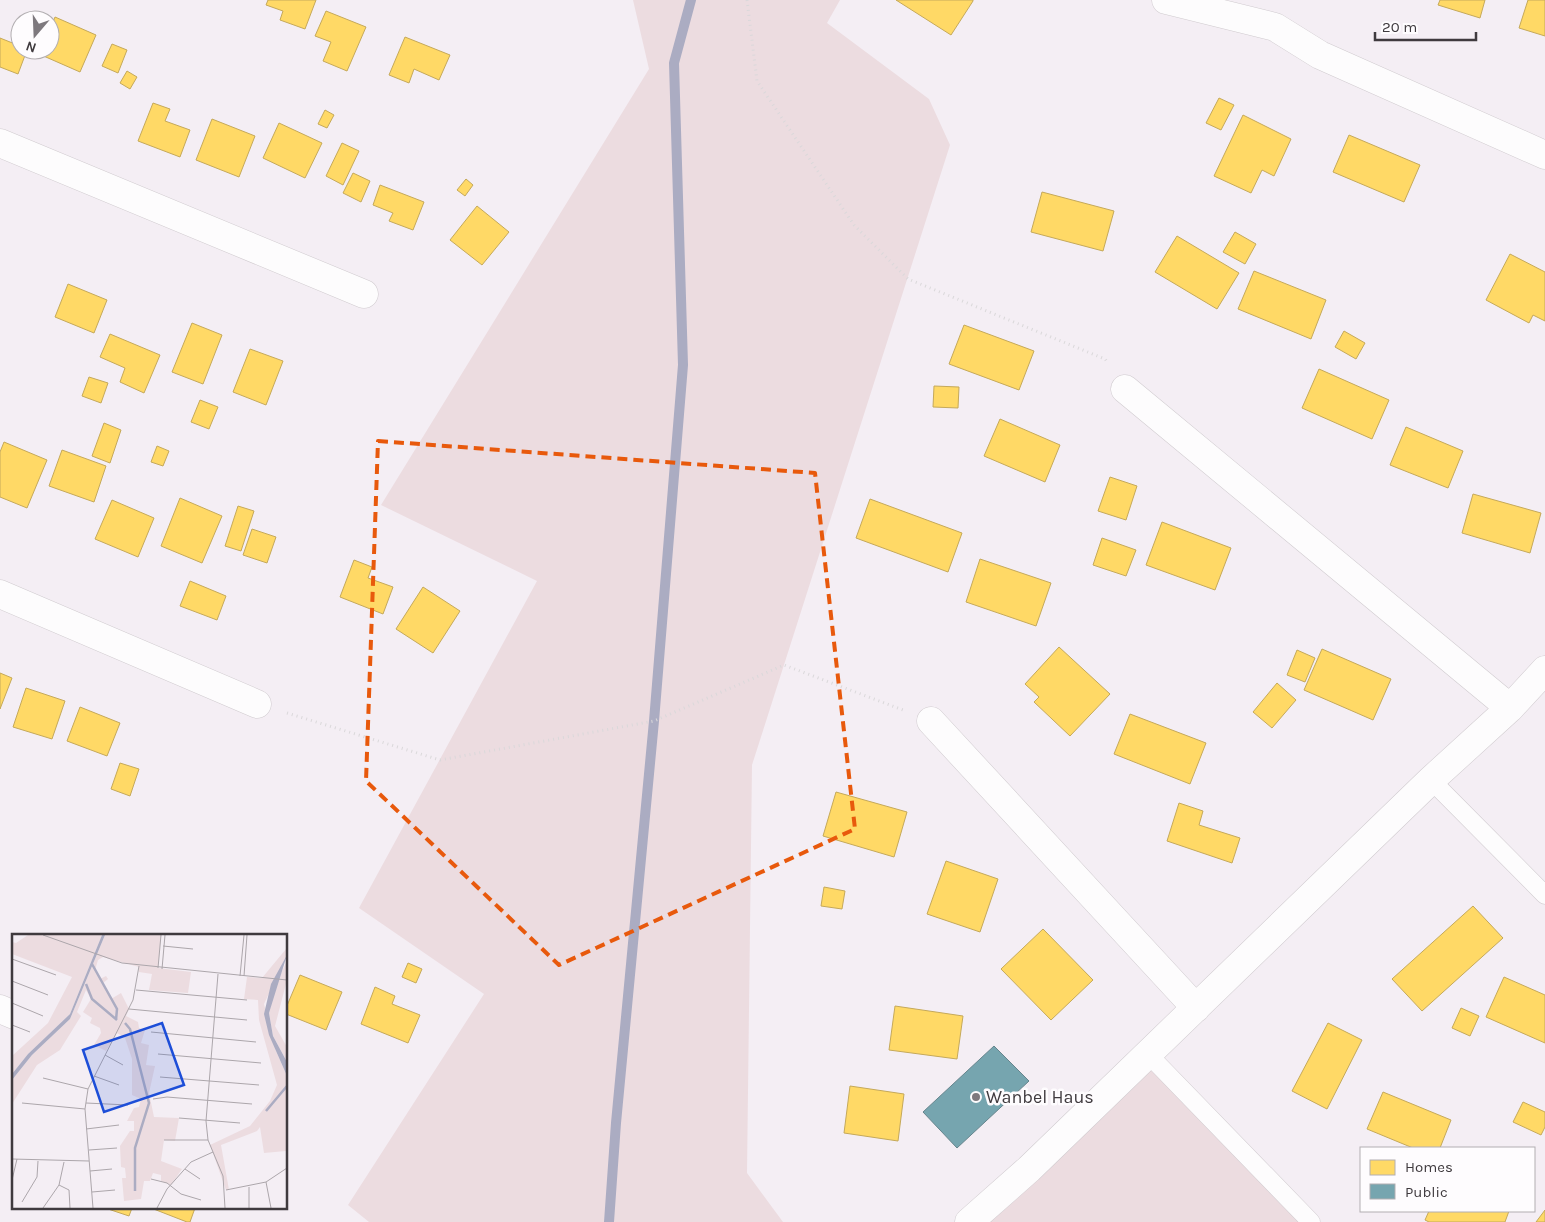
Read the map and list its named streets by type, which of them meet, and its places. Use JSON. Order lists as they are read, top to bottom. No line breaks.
{"places":["Wanbel Haus"],"legend":["Homes","Public"],"scale_bar":"20 m","north":"bottom"}
